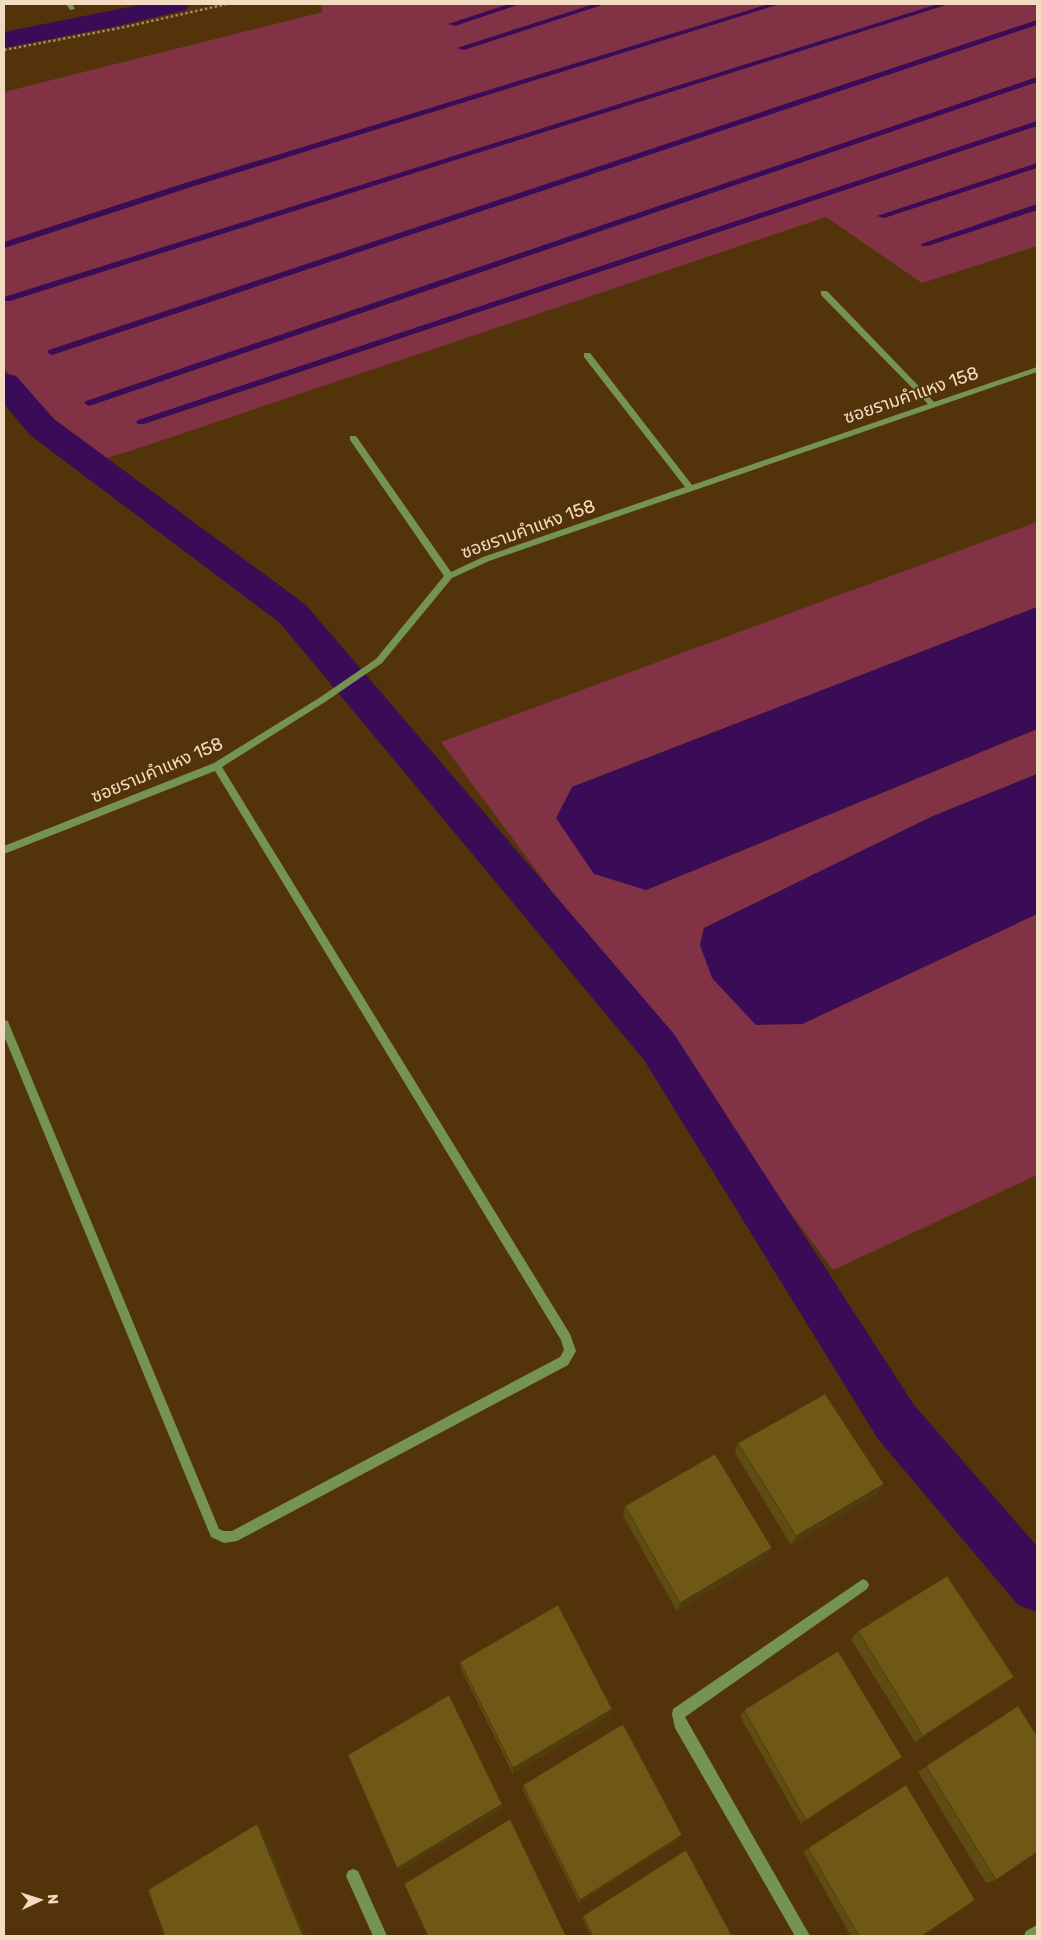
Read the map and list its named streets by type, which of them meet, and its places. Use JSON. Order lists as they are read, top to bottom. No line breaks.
{"streets":{"street":["ซอยรามคำแหง 158"]},"north":"right"}
